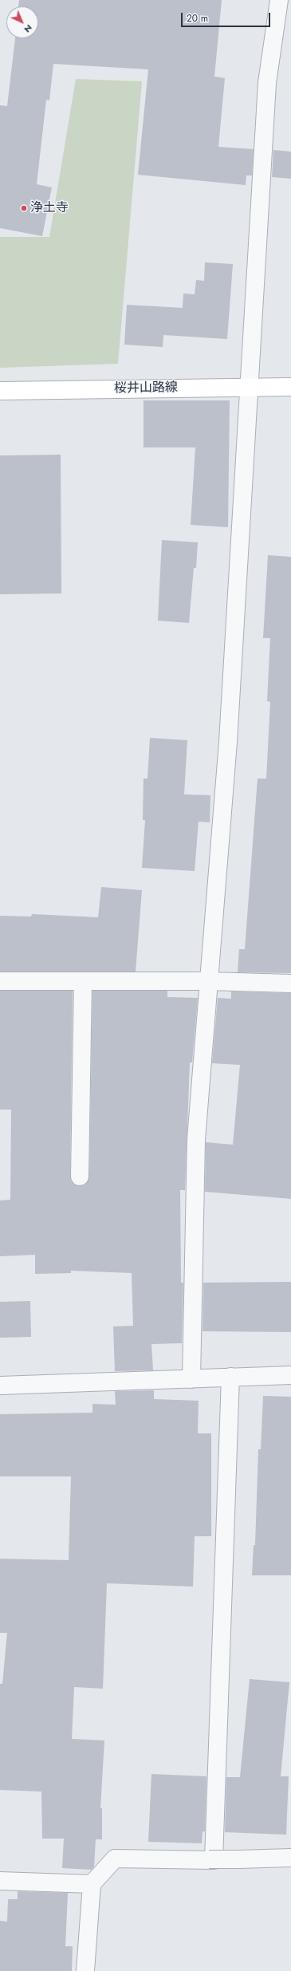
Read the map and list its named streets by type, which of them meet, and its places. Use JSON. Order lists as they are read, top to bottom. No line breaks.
{"streets":{"main road":["桜井山路線"]},"places":["浄土寺"],"scale_bar":"20 m","north":"bottom right"}
